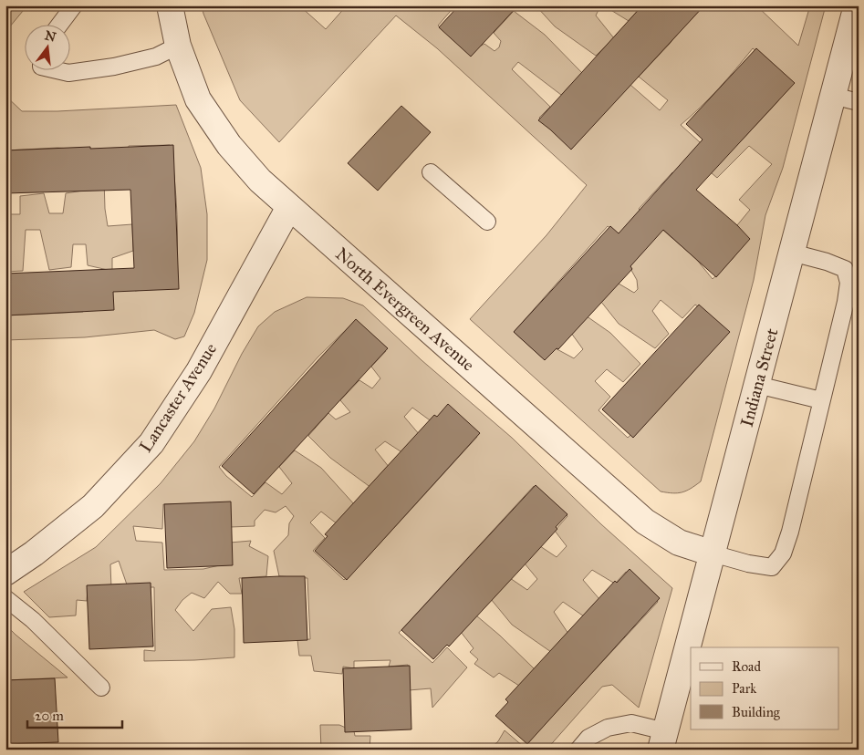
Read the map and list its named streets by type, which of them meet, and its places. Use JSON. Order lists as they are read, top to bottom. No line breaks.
{"streets":{"street":["North Evergreen Avenue","Indiana Street","Lancaster Avenue"]},"crossings":[["North Evergreen Avenue","Indiana Street"],["North Evergreen Avenue","Lancaster Avenue"]],"legend":["Road","Park","Building"],"scale_bar":"20 m","north":"top"}
